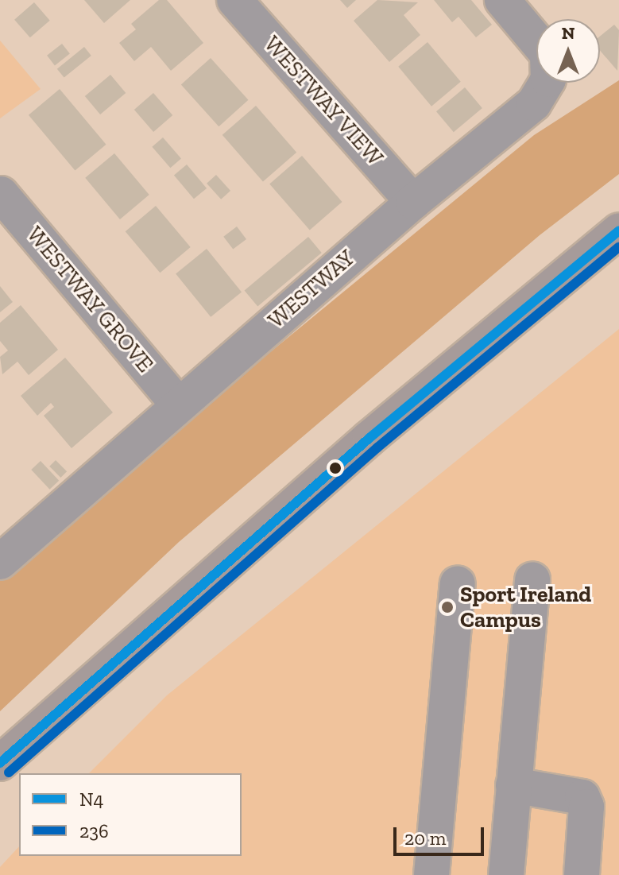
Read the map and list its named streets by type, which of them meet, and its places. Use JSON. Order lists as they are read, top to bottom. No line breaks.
{"streets":{"street":["WESTWAY VIEW","WESTWAY","WESTWAY GROVE"]},"crossings":[["WESTWAY VIEW","WESTWAY"],["WESTWAY","WESTWAY GROVE"]],"places":["Sport Ireland Campus"],"lines":["transit line N4","transit line 236"],"legend":["N4","236"],"scale_bar":"20 m","north":"top"}
